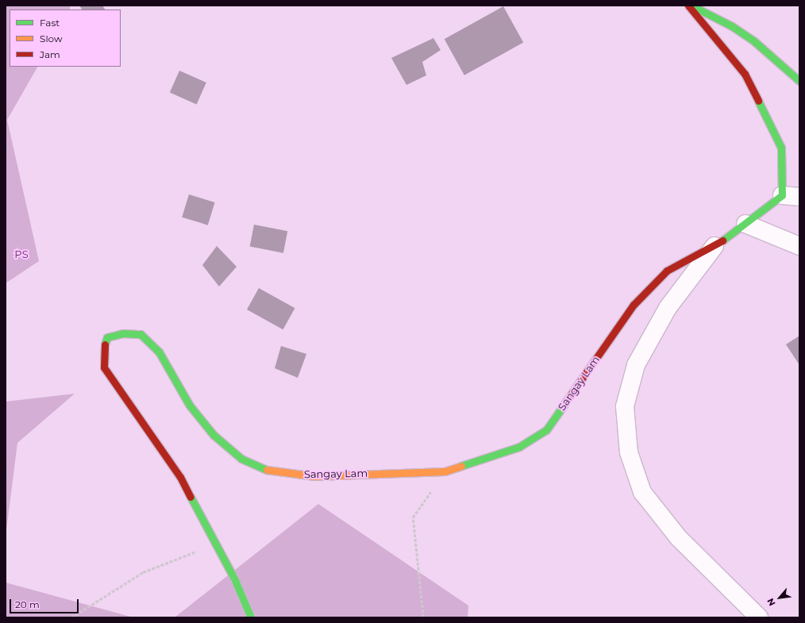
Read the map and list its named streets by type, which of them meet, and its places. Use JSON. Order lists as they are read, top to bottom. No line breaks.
{"streets":{"street":["Sangay Lam"]},"parks":["PS"],"legend":["Fast","Slow","Jam"],"scale_bar":"20 m","north":"bottom left"}
